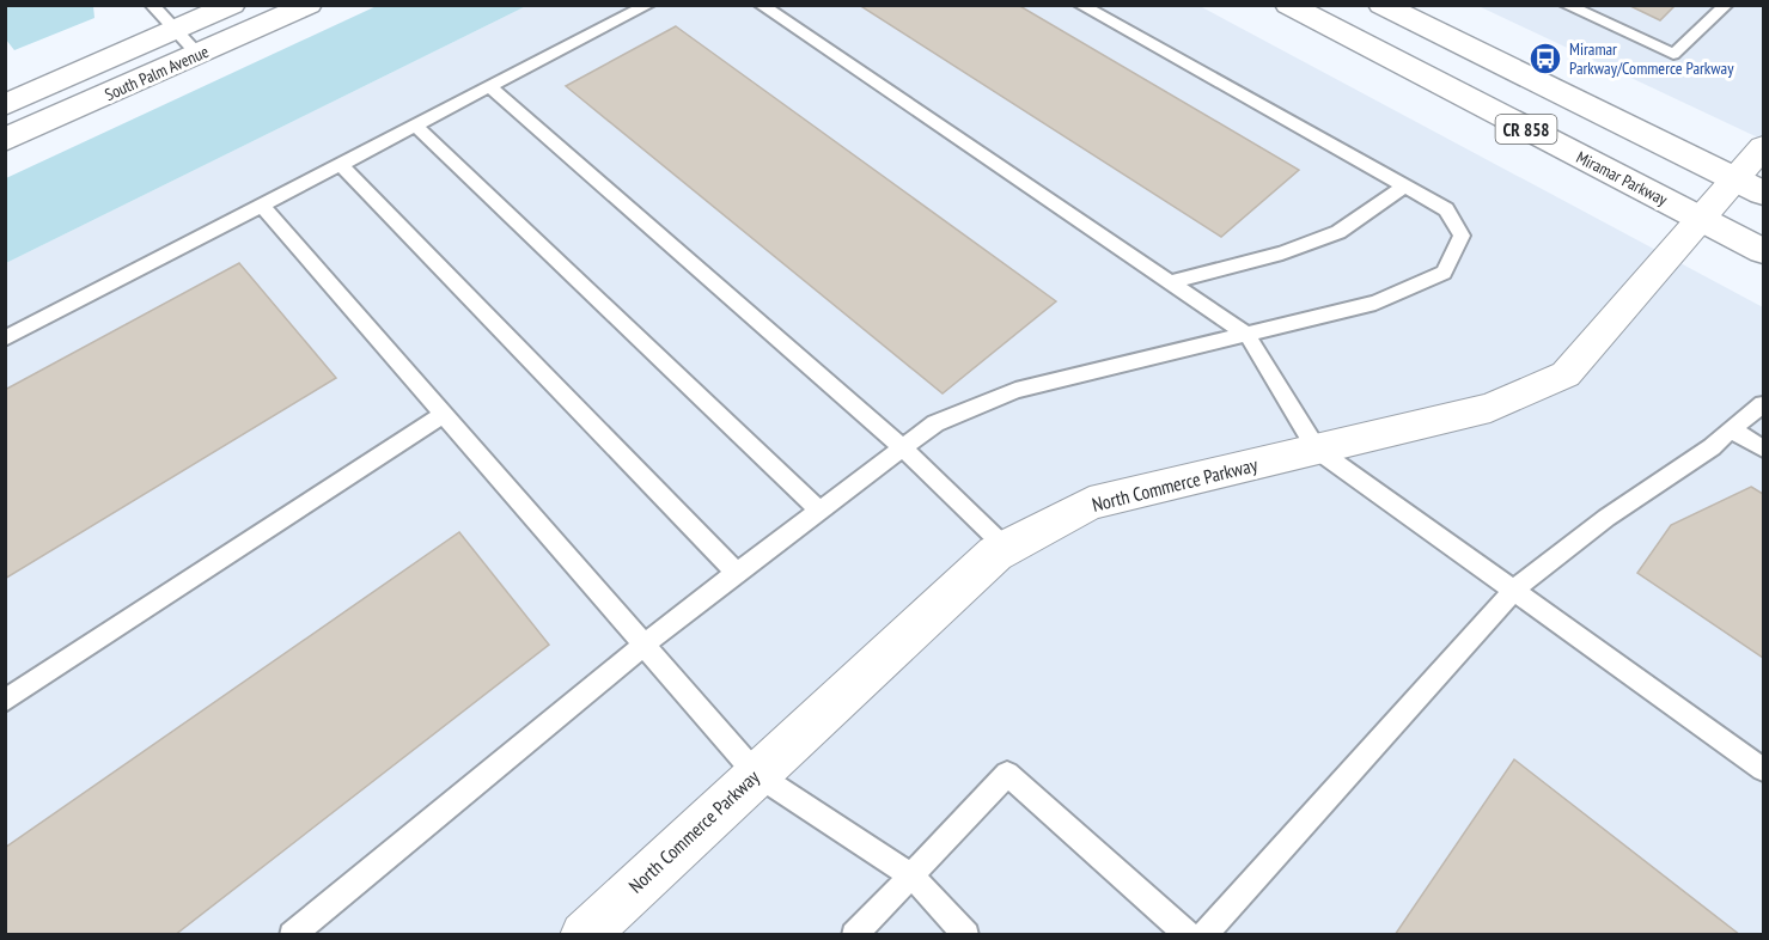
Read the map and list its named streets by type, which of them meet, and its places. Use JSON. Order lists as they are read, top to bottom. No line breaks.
{"streets":{"main road":["South Palm Avenue","CR 858","Miramar Parkway"],"street":["North Commerce Parkway"]},"crossings":[["CR 858","North Commerce Parkway"],["Miramar Parkway","North Commerce Parkway"]],"places":{"bus stop":["Miramar Parkway/Commerce Parkway"]}}
